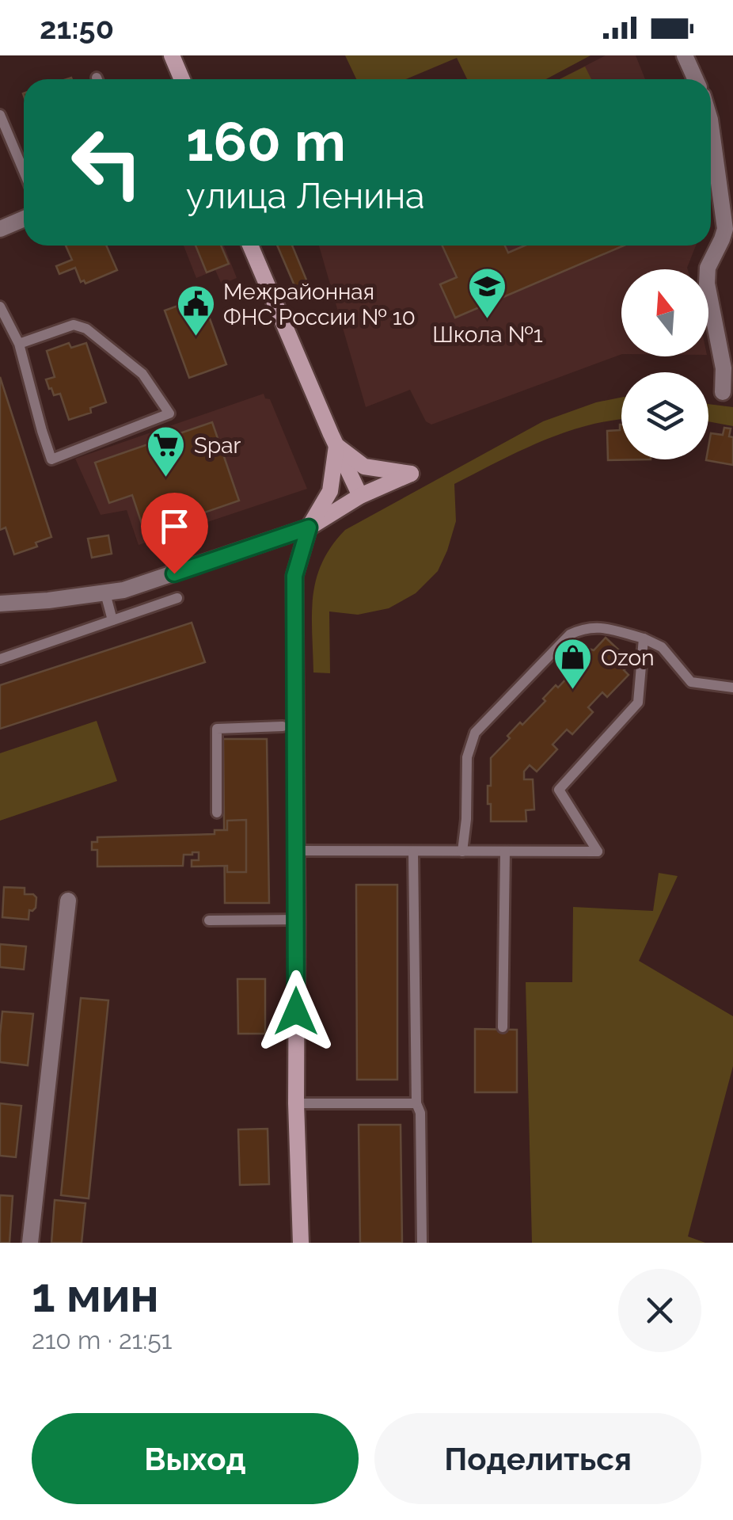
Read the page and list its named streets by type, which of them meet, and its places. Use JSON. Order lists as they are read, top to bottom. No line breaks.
{"places":{"school or university":["Школа №1"],"public building":["Межрайонная ФНС России № 10"],"supermarket":["Spar"],"shop":["Ozon"]},"north":"top","page":{"status":"21:50","turn":["160 m","улица Ленина"],"heading":["1 мин","210 m · 21:51"],"buttons":["Выход","Поделиться"]}}
